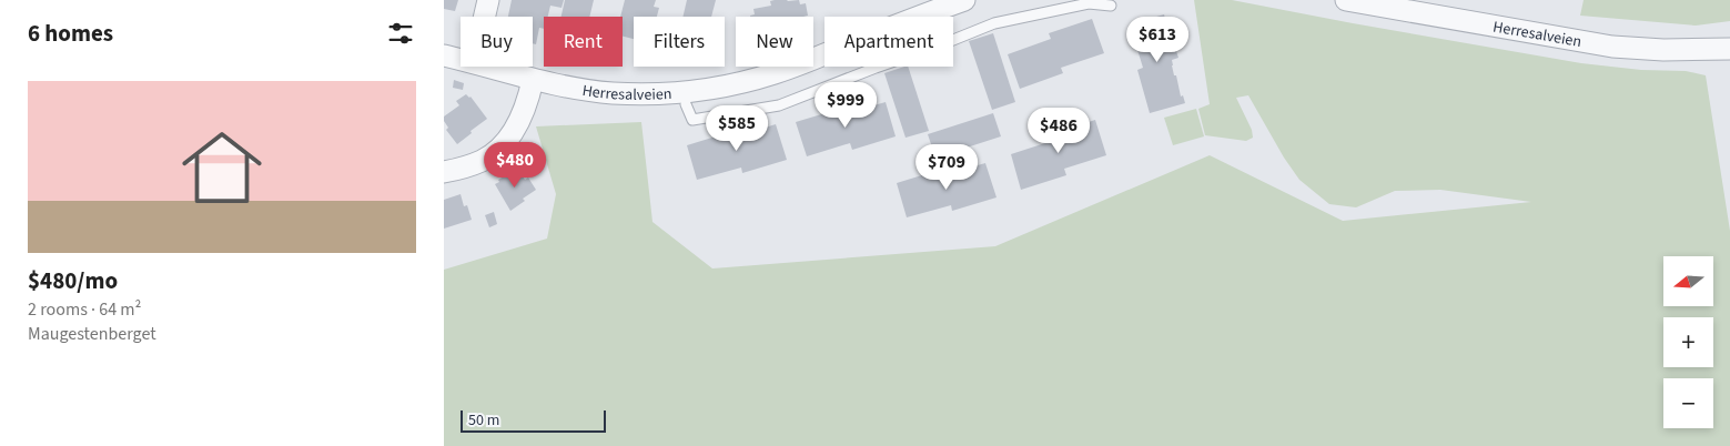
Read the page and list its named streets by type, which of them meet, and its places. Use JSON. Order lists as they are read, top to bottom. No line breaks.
{"streets":{"street":["Herresalveien"]},"scale_bar":"50 m","north":"left","page":{"heading":"6 homes","price":["$613","$999","$585","$486","$480","$709"],"chip":["Buy","Rent","Filters","New","Apartment"],"list":[{"name":"$480/mo","note":"2 rooms · 64 m² · Maugestenberget"}],"map_buttons":["+","−"],"scale":"50 m"}}
